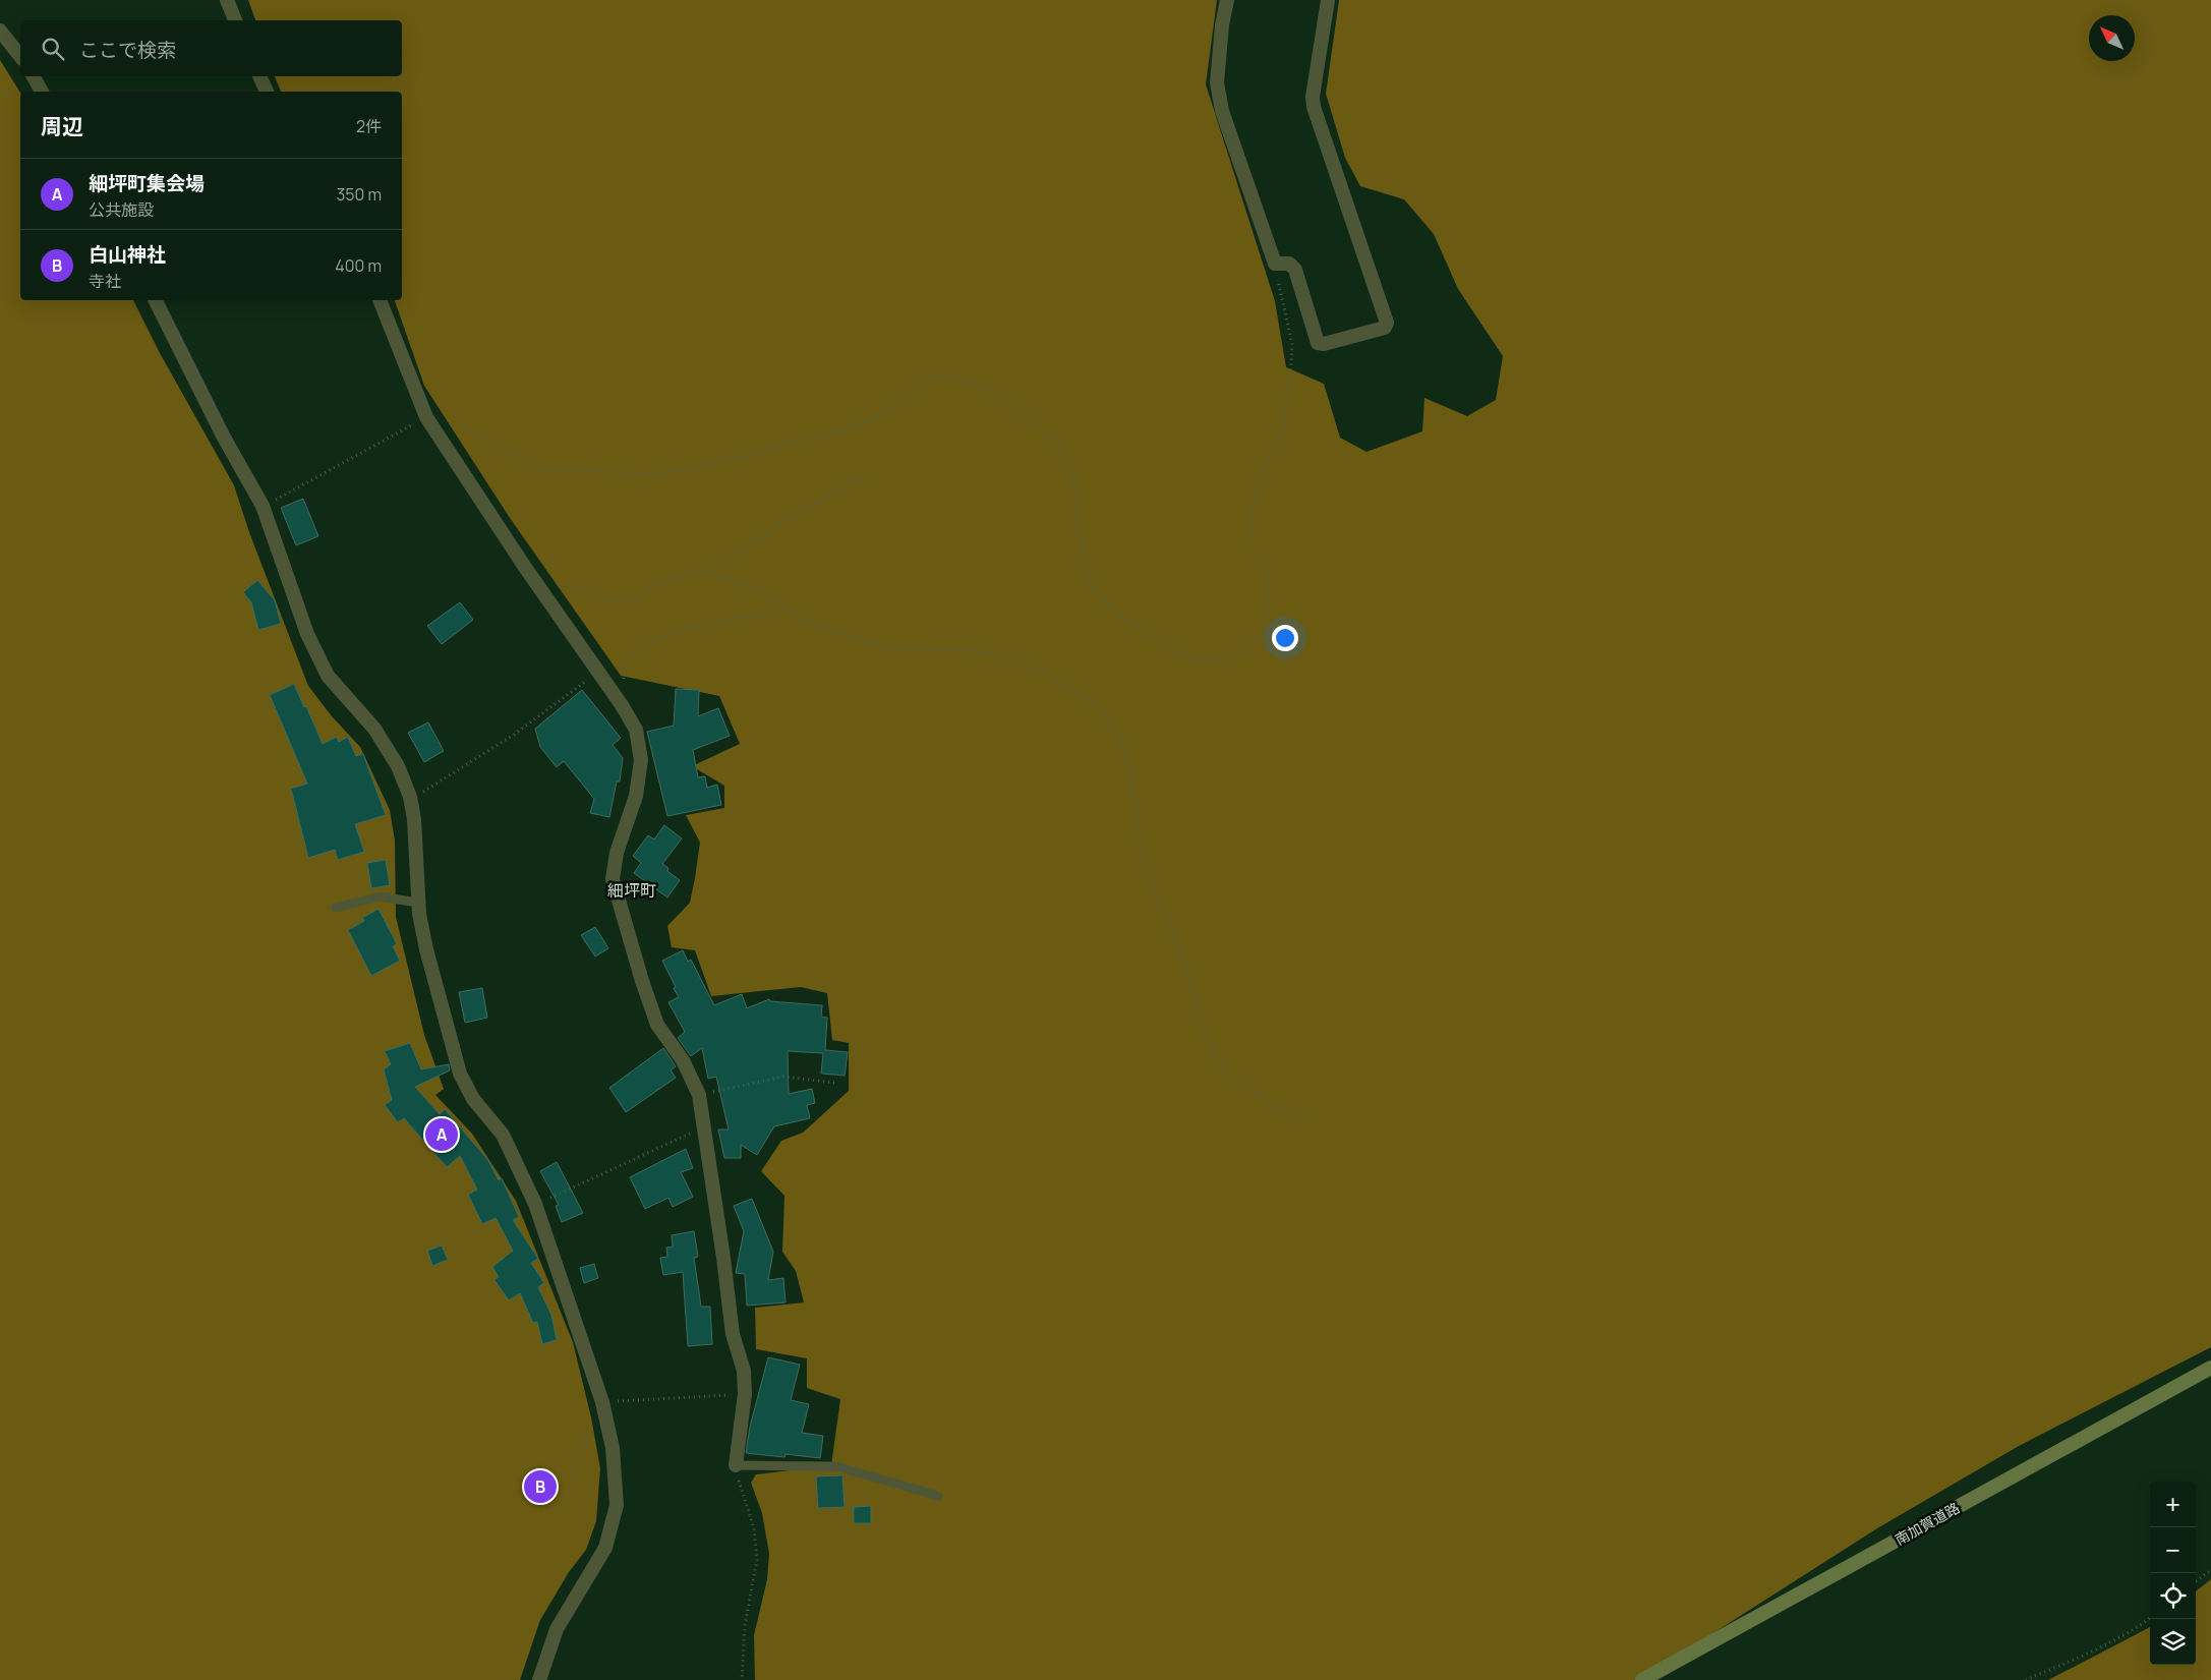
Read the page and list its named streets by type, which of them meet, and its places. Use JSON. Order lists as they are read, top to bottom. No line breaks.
{"streets":{"main road":["南加賀道路"]},"districts":["細坪町"],"north":"top left","page":{"search":"ここで検索","heading":["周辺","2件"],"list":[{"mark":"A","name":"細坪町集会場","note":"公共施設","value":"350 m"},{"mark":"B","name":"白山神社","note":"寺社","value":"400 m"}],"pins":["A","B"],"map_buttons":["+","−"]}}
